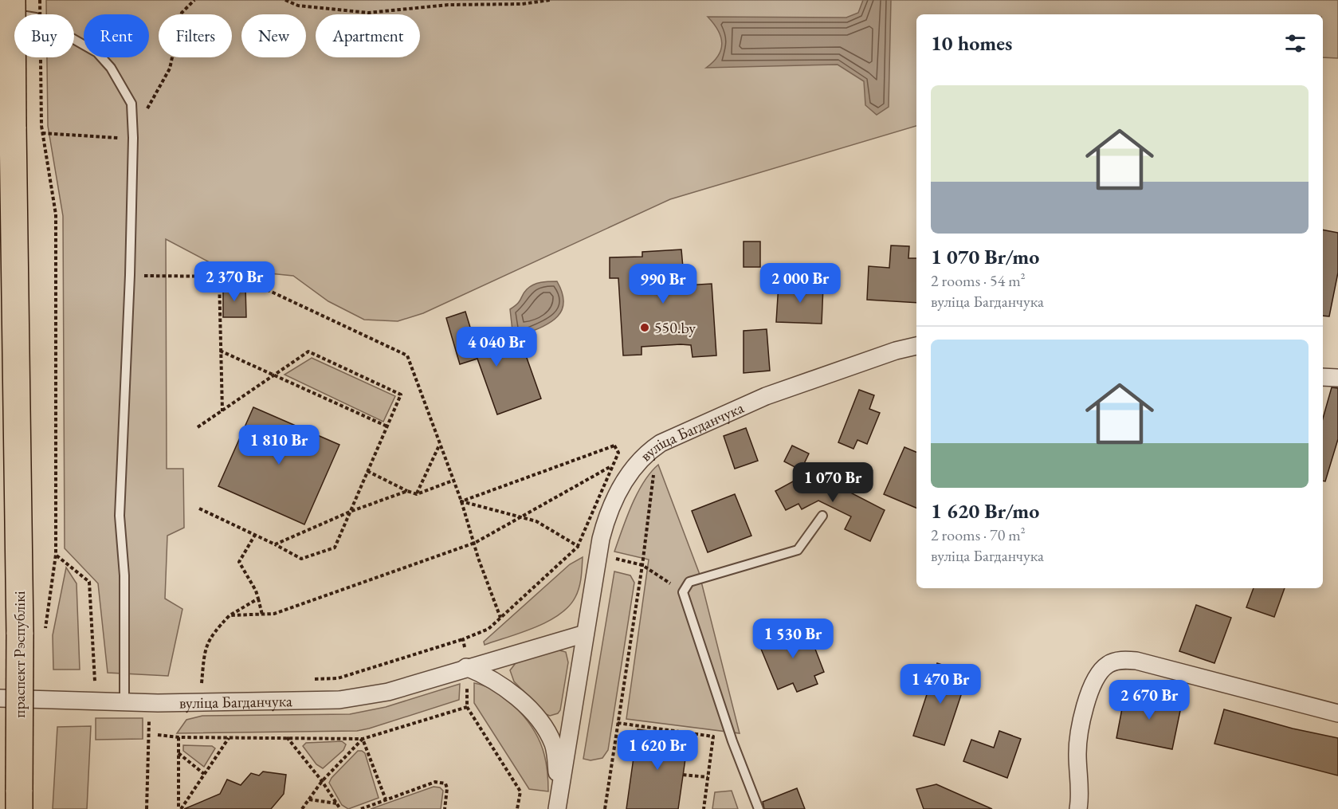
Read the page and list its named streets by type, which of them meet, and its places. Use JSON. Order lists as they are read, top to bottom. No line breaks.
{"streets":{"highway":["праспект Рэспублікі"],"street":["вуліца Багданчука"]},"places":["550.by"],"page":{"chip":["Buy","Rent","Filters","New","Apartment"],"heading":"10 homes","list":[{"name":"1 070 Br/mo","note":"2 rooms · 54 m² · вуліца Багданчука"},{"name":"1 620 Br/mo","note":"2 rooms · 70 m² · вуліца Багданчука"}],"price":["2 370 Br","2 000 Br","990 Br","4 040 Br","1 810 Br","1 070 Br","1 530 Br","1 470 Br","2 670 Br","1 620 Br"]}}
